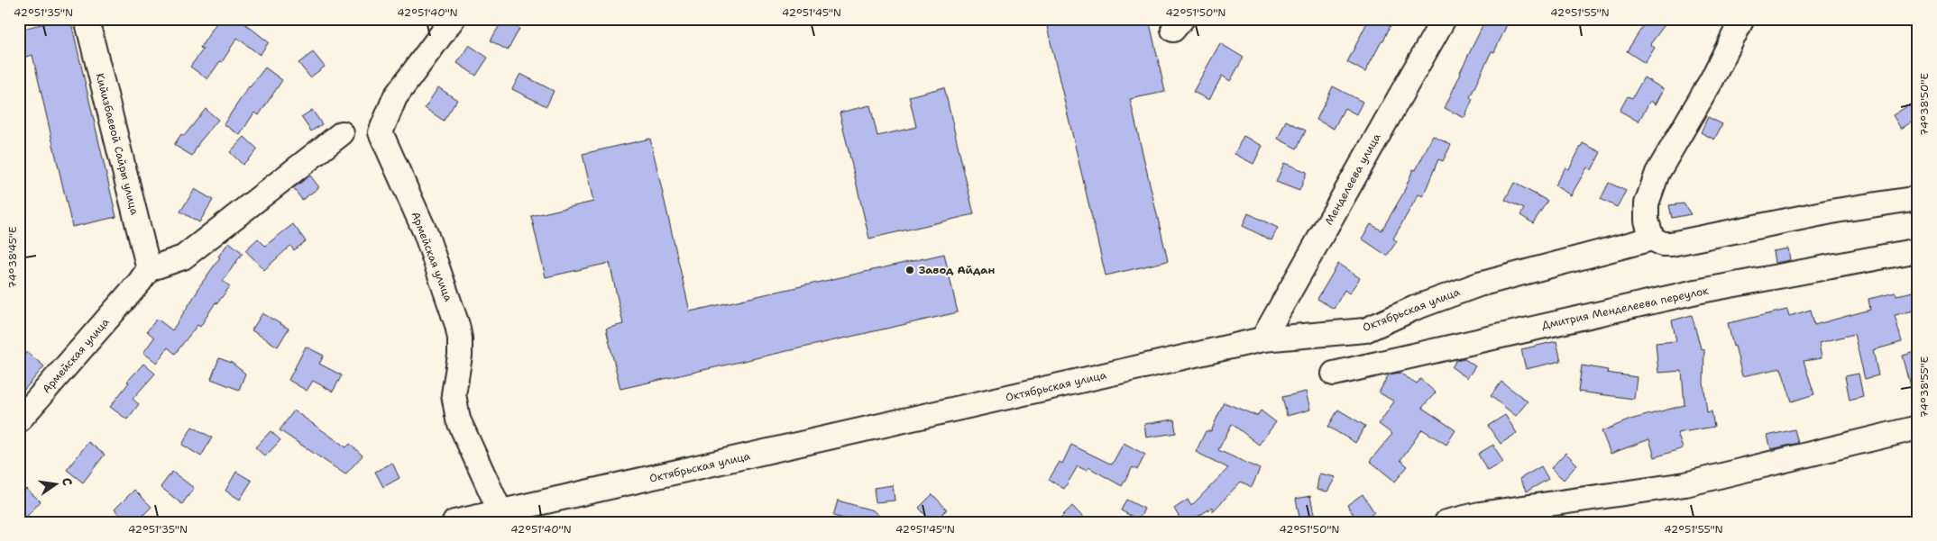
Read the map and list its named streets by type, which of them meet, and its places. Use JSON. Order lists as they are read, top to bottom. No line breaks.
{"streets":{"street":["Кийизбаевой Сайры улица","Менделеева улица","Армейская улица","Дмитрия Менделеева переулок","Октябрьская улица"]},"crossings":[["Кийизбаевой Сайры улица","Армейская улица"],["Менделеева улица","Октябрьская улица"],["Армейская улица","Октябрьская улица"]],"places":["Завод Айдан"],"north":"right","coordinates":["42°51'35\"N","42°51'40\"N","42°51'45\"N","42°51'50\"N","42°51'55\"N","74°38'50\"E","74°38'45\"E","74°38'55\"E"]}
